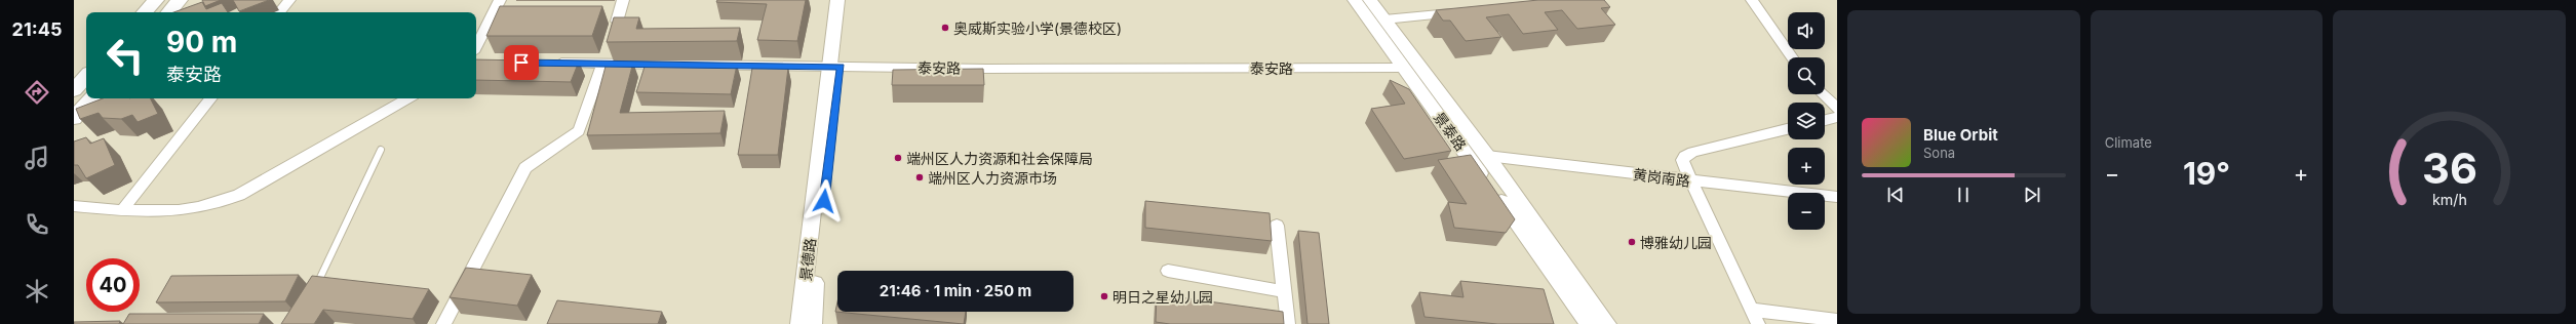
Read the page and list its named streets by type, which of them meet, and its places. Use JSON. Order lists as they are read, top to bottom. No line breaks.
{"streets":{"street":["泰安路","景泰路","黄岗南路","景德路"]},"crossings":[["泰安路","景泰路"],["泰安路","景德路"]],"places":["奥威斯实验小学(景德校区)","端州区人力资源和社会保障局","端州区人力资源市场","博雅幼儿园","明日之星幼儿园"],"page":{"tabs":"21:45","tile":"Climate","map_buttons":["+","−"],"turn":["90 m","泰安路"],"song":["Blue Orbit","Sona"],"heat":["−","19°","+"],"limit":"40","trip":"21:46 · 1 min · 250 m","gauge":["36","km/h"]}}
